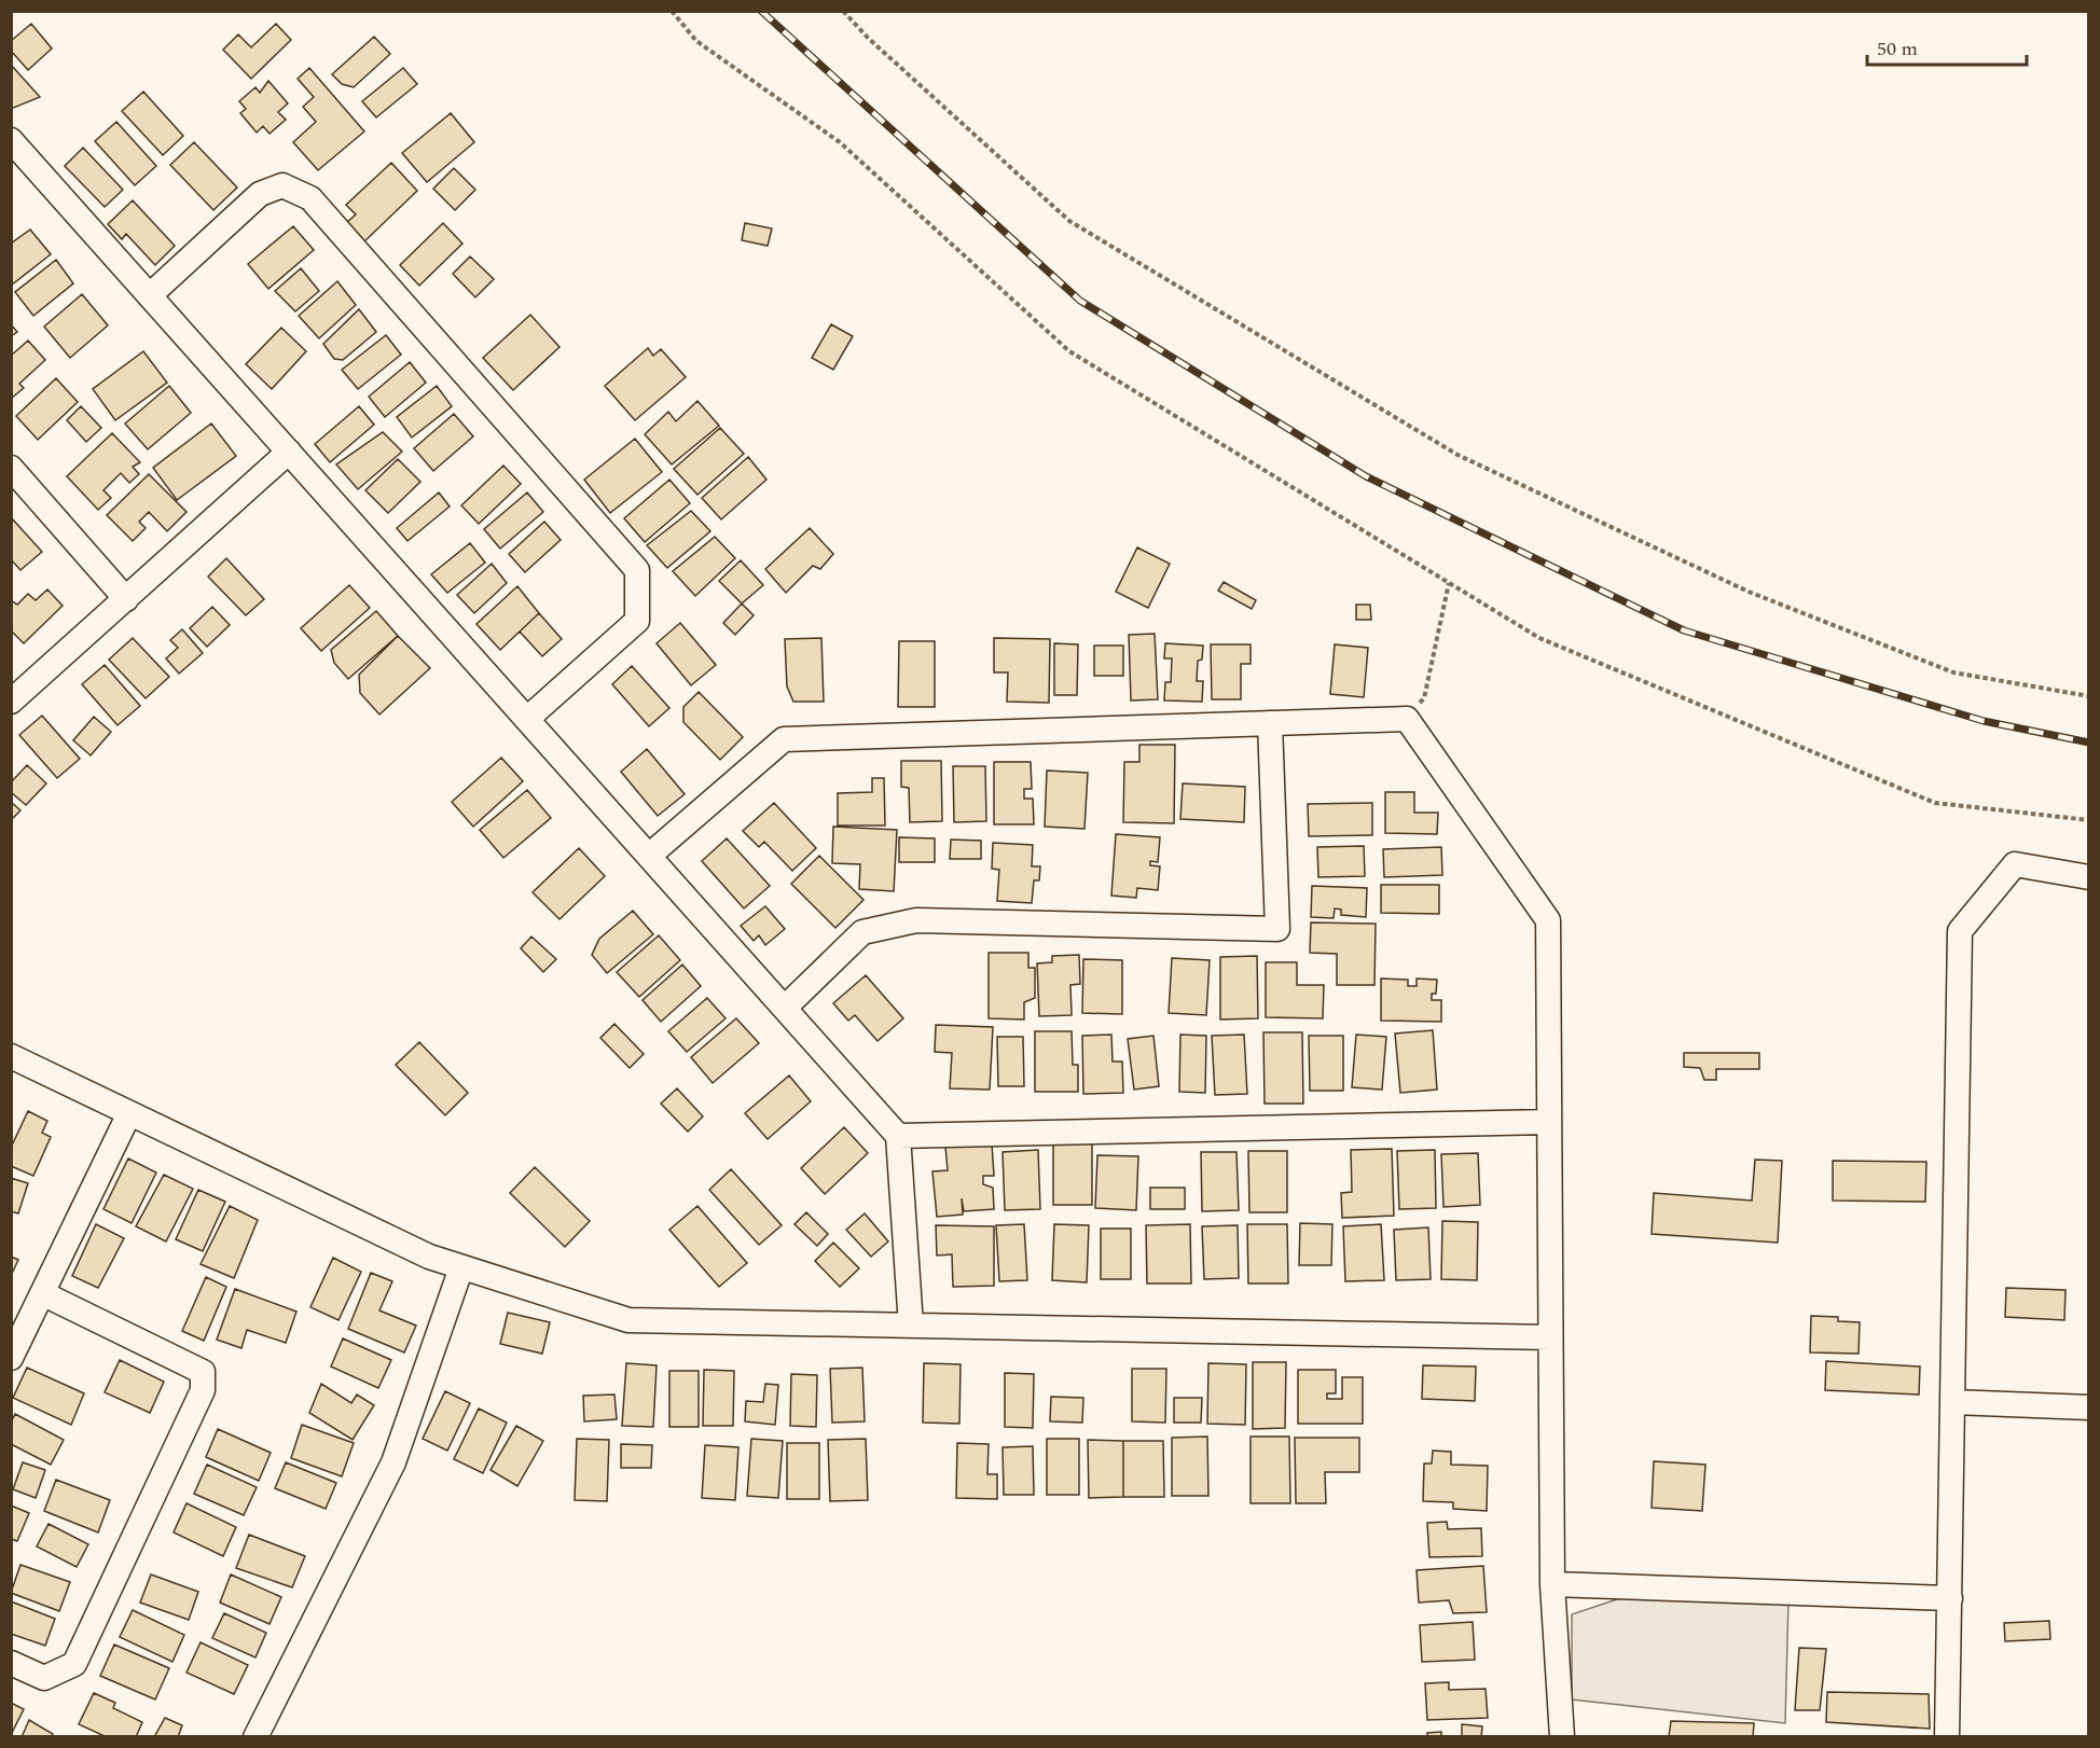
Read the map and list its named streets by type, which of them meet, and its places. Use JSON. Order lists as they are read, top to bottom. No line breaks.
{"scale_bar":"50 m"}
